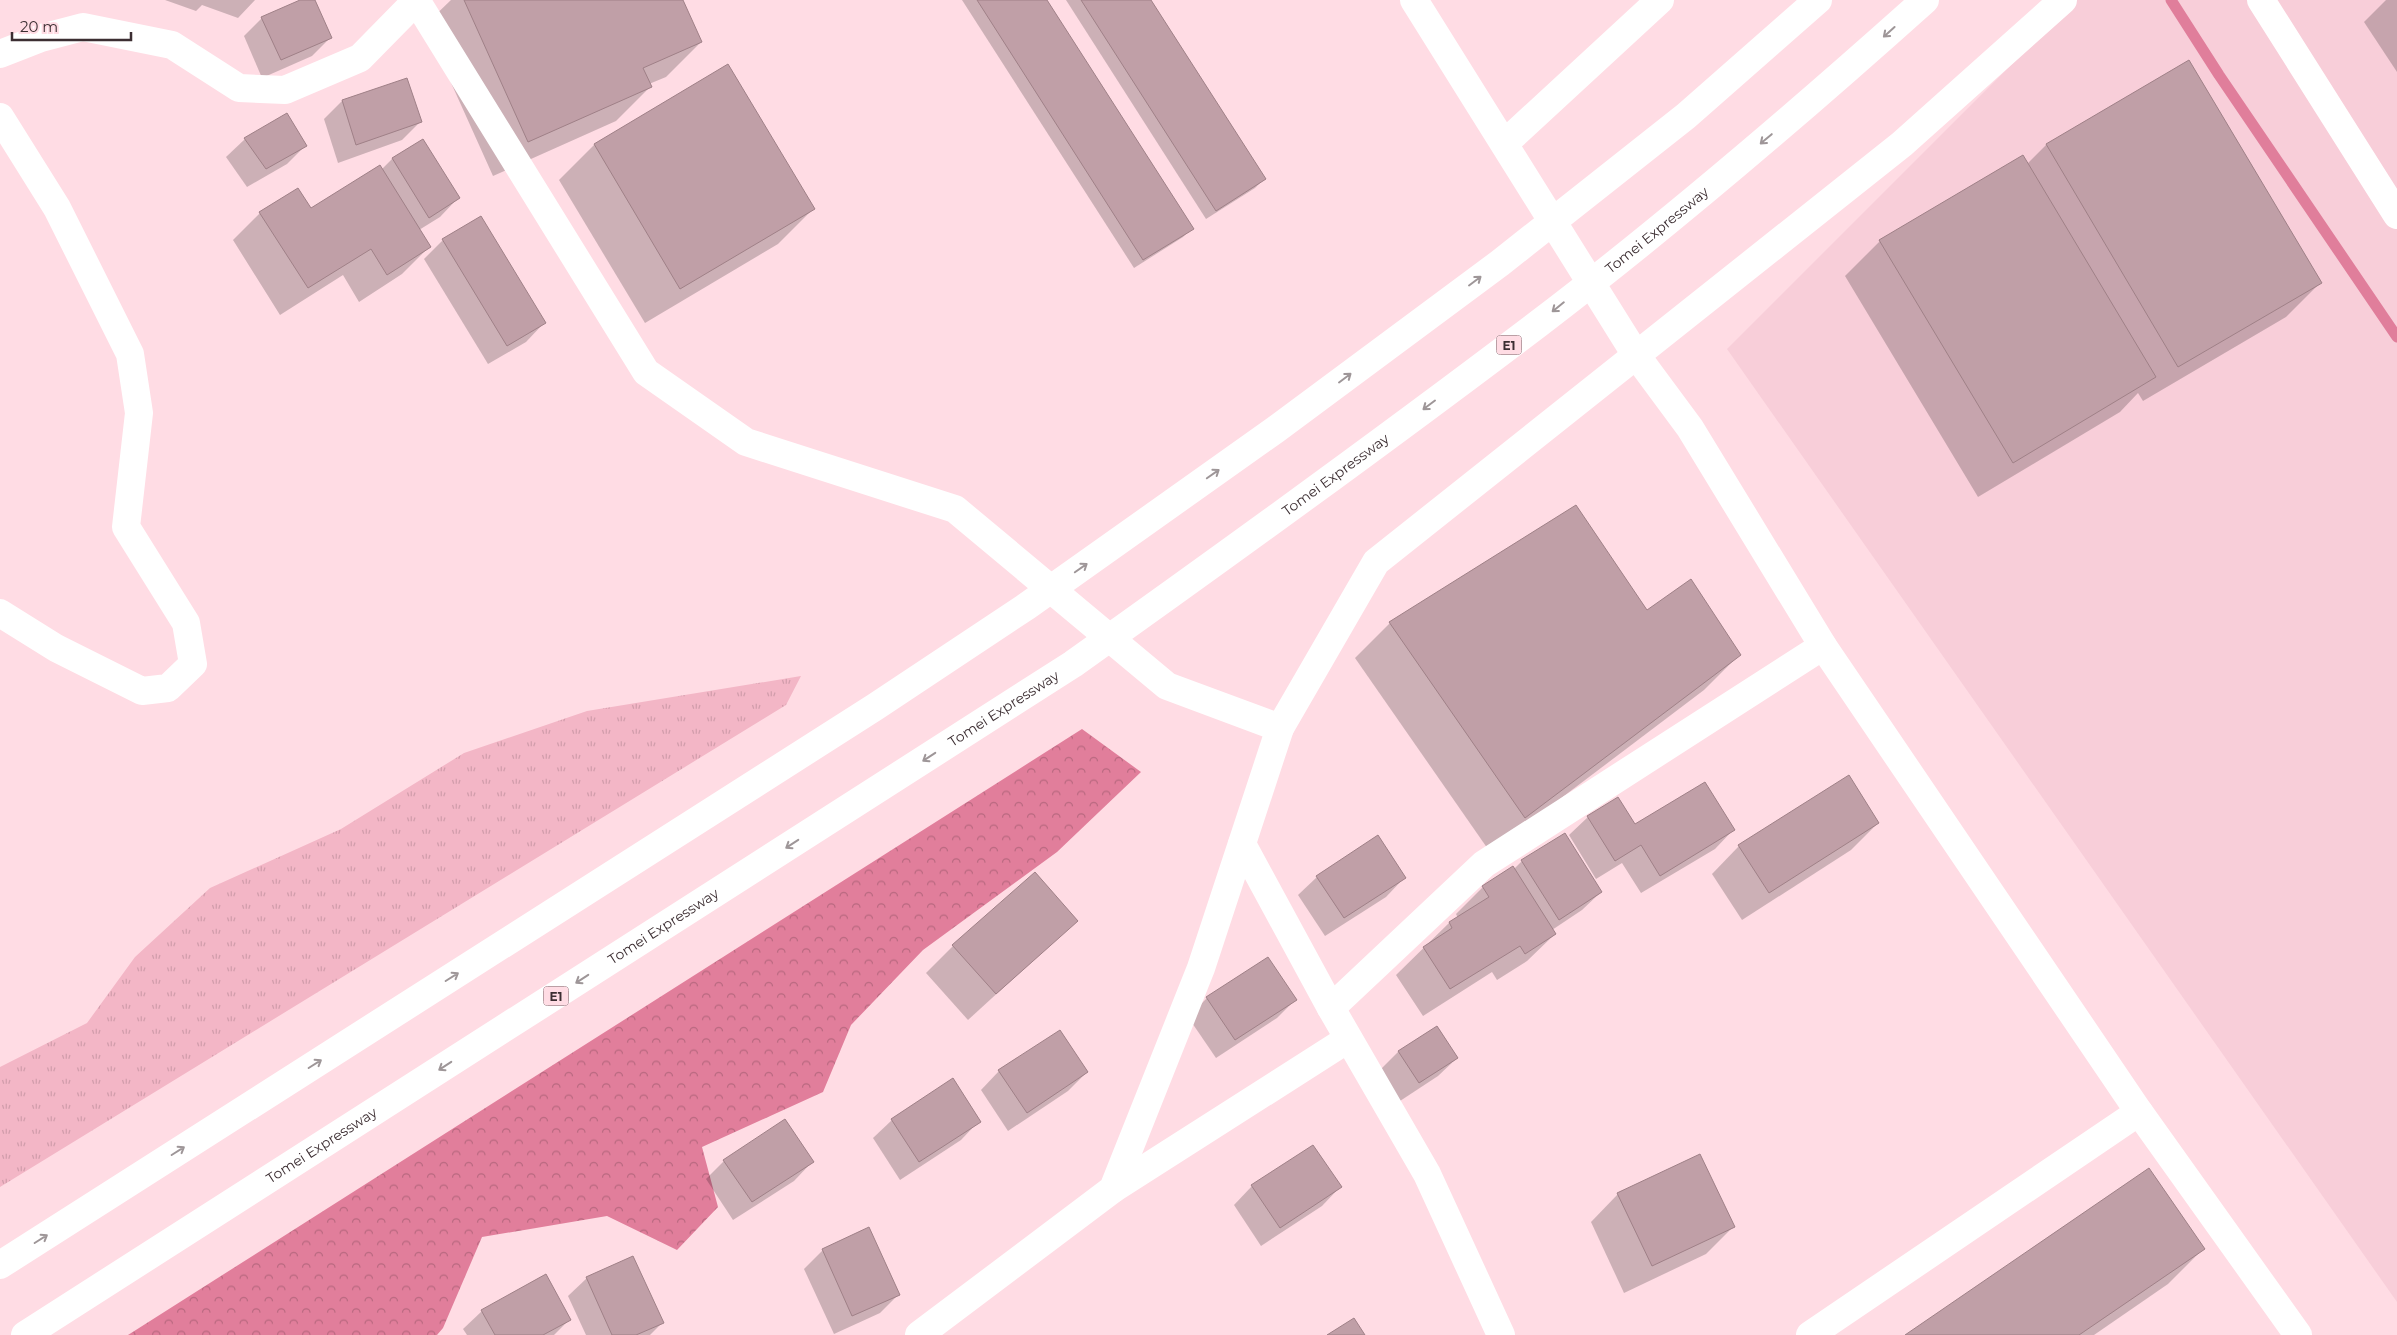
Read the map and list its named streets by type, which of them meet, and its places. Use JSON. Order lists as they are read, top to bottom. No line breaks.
{"streets":{"main road":["Tomei Expressway","E1"]},"scale_bar":"20 m"}
